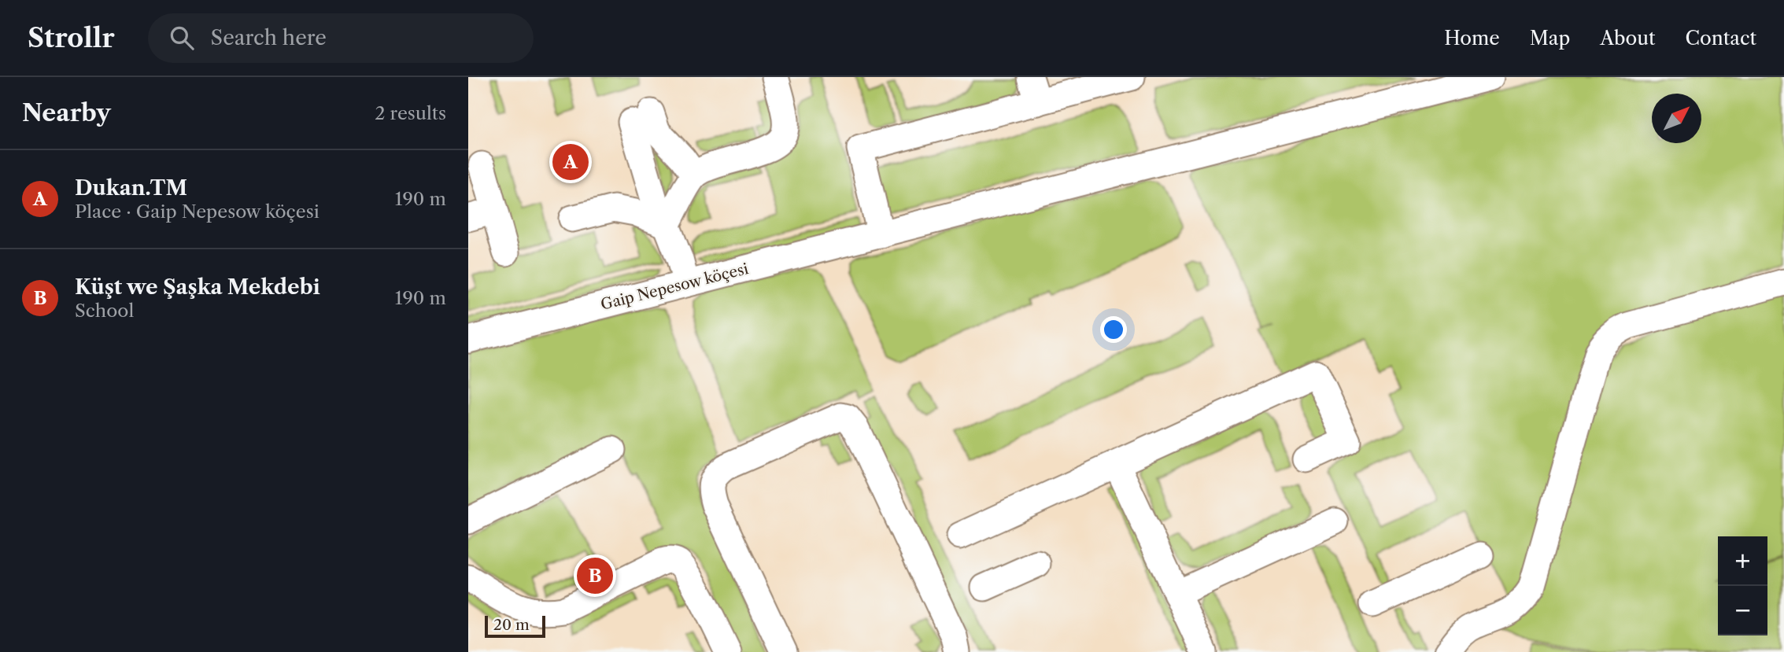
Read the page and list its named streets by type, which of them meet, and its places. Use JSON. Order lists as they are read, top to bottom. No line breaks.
{"streets":{"street":["Gaip Nepesow köçesi"]},"scale_bar":"20 m","north":"top right","page":{"header":"Strollr","search":"Search here","nav":["Home","Map","About","Contact"],"heading":["Nearby","2 results"],"pins":["A","B"],"list":[{"mark":"A","name":"Dukan.TM","note":"Place · Gaip Nepesow köçesi","value":"190 m"},{"mark":"B","name":"Küşt we Şaşka Mekdebi","note":"School","value":"190 m"}],"map_buttons":["+","−"],"scale":"20 m"}}
